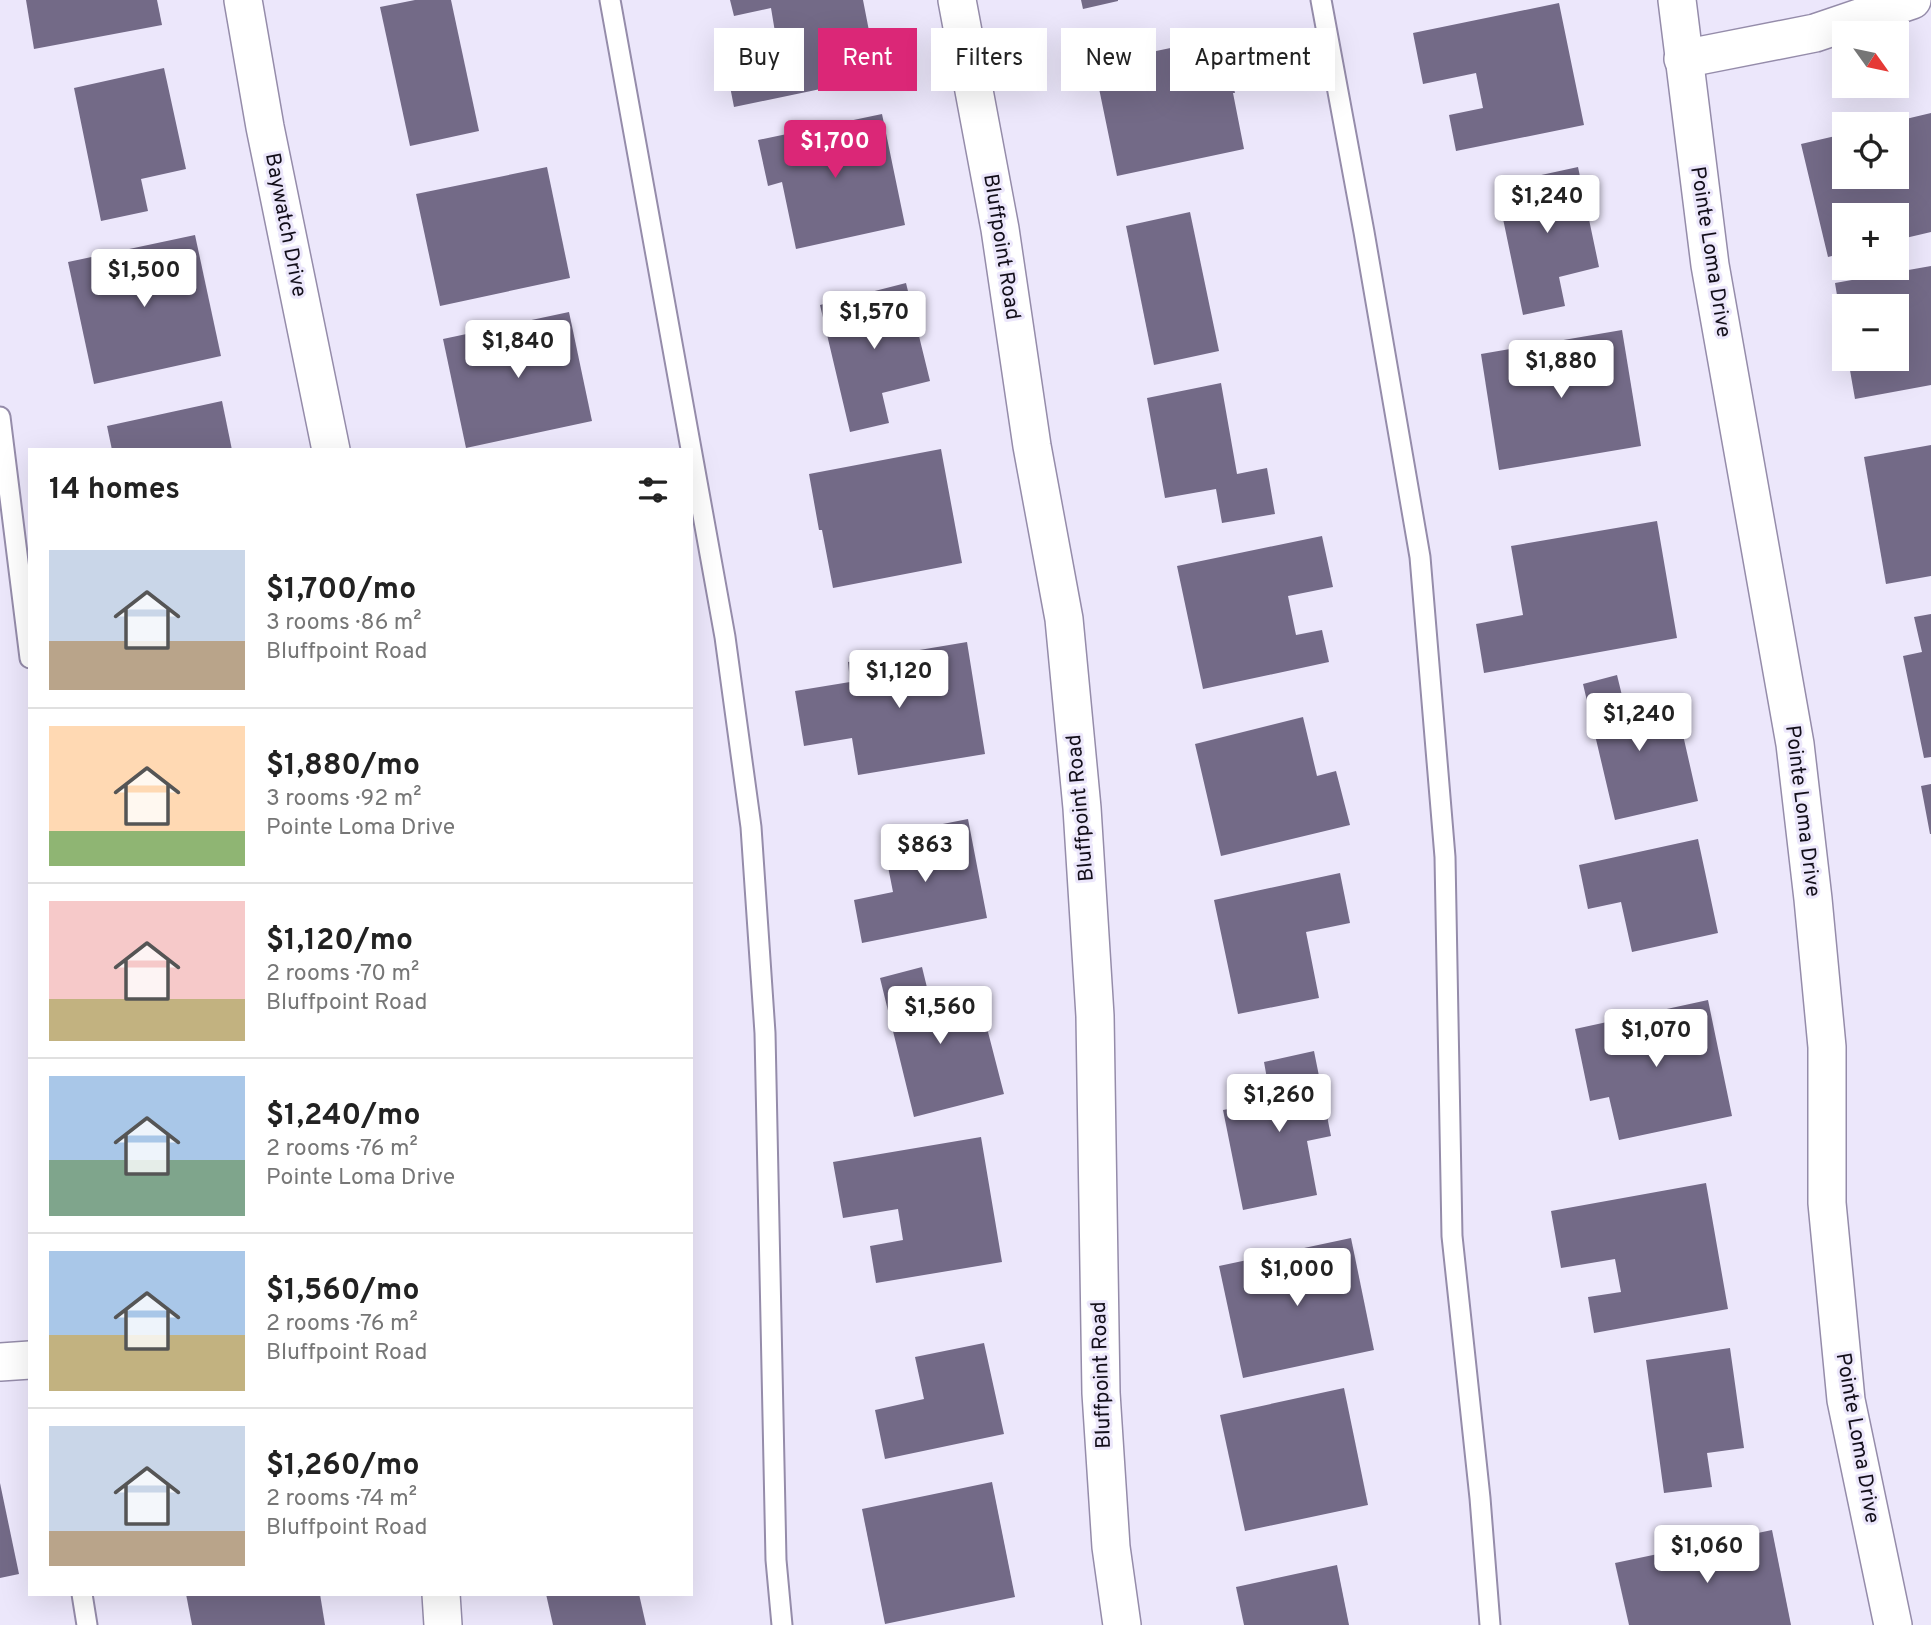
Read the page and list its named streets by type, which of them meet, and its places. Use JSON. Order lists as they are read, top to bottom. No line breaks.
{"streets":{"street":["Baywatch Drive","Bluffpoint Road","Pointe Loma Drive"]},"north":"bottom right","page":{"map_buttons":["+","−"],"chip":["Buy","Rent","Filters","New","Apartment"],"price":["$1,700","$1,240","$1,500","$1,570","$1,840","$1,880","$1,120","$1,240","$863","$1,560","$1,070","$1,260","$1,000","$1,060"],"heading":"14 homes","list":[{"name":"$1,700/mo","note":"3 rooms · 86 m² · Bluffpoint Road"},{"name":"$1,880/mo","note":"3 rooms · 92 m² · Pointe Loma Drive"},{"name":"$1,120/mo","note":"2 rooms · 70 m² · Bluffpoint Road"},{"name":"$1,240/mo","note":"2 rooms · 76 m² · Pointe Loma Drive"},{"name":"$1,560/mo","note":"2 rooms · 76 m² · Bluffpoint Road"},{"name":"$1,260/mo","note":"2 rooms · 74 m² · Bluffpoint Road"}]}}
